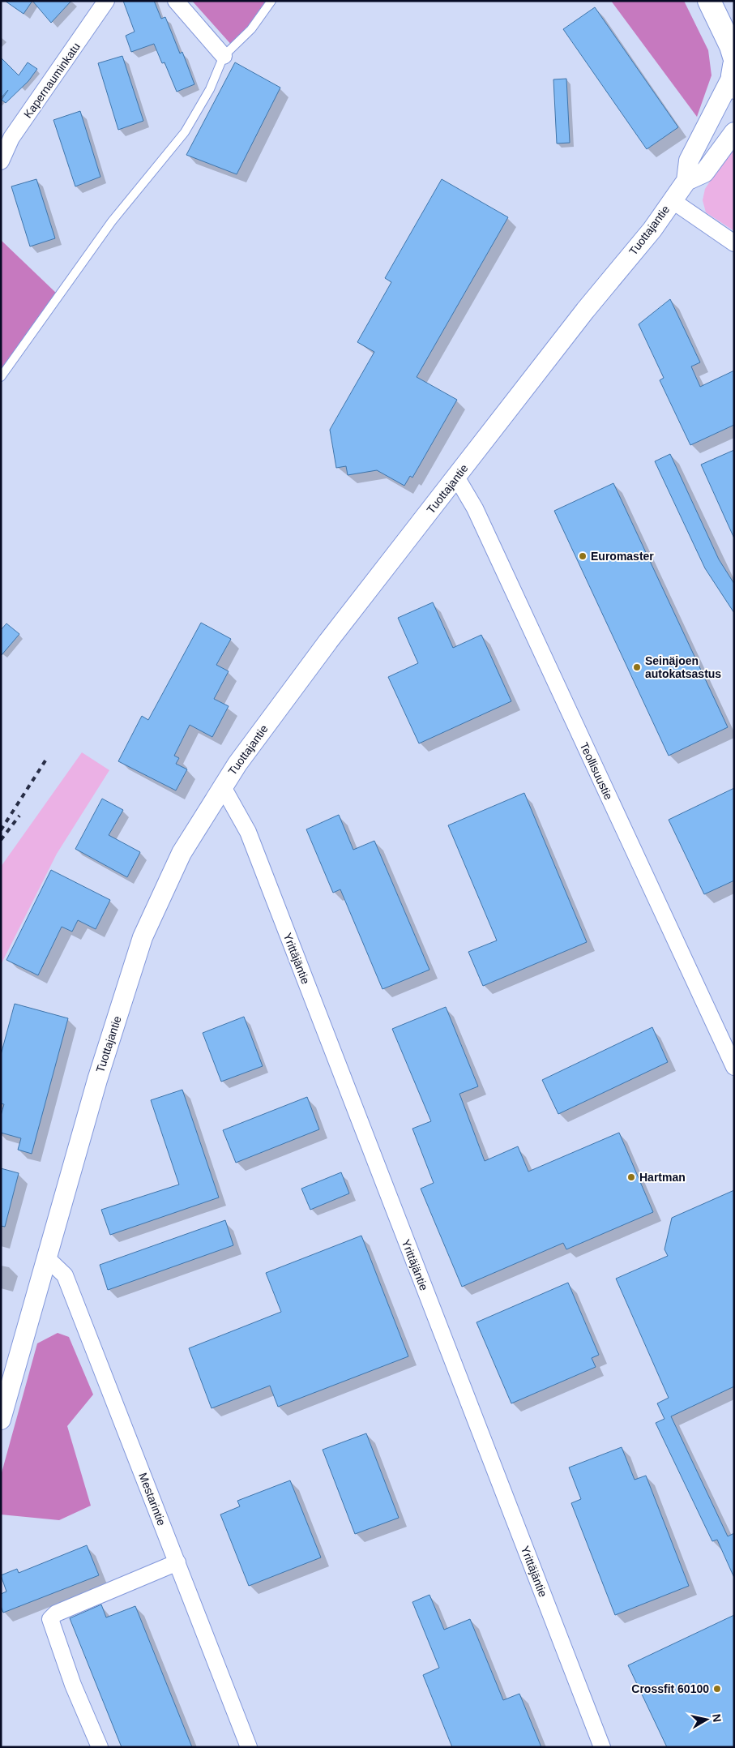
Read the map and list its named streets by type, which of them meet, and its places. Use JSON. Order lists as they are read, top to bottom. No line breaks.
{"streets":{"street":["Kapernauminkatu","Tuottajantie","Teollisuustie","Yrittäjäntie","Mestarintie"]},"crossings":[["Tuottajantie","Teollisuustie"],["Tuottajantie","Yrittäjäntie"],["Tuottajantie","Mestarintie"]],"places":["Euromaster","Seinäjoen autokatsastus","Hartman","Crossfit 60100"],"north":"right"}
